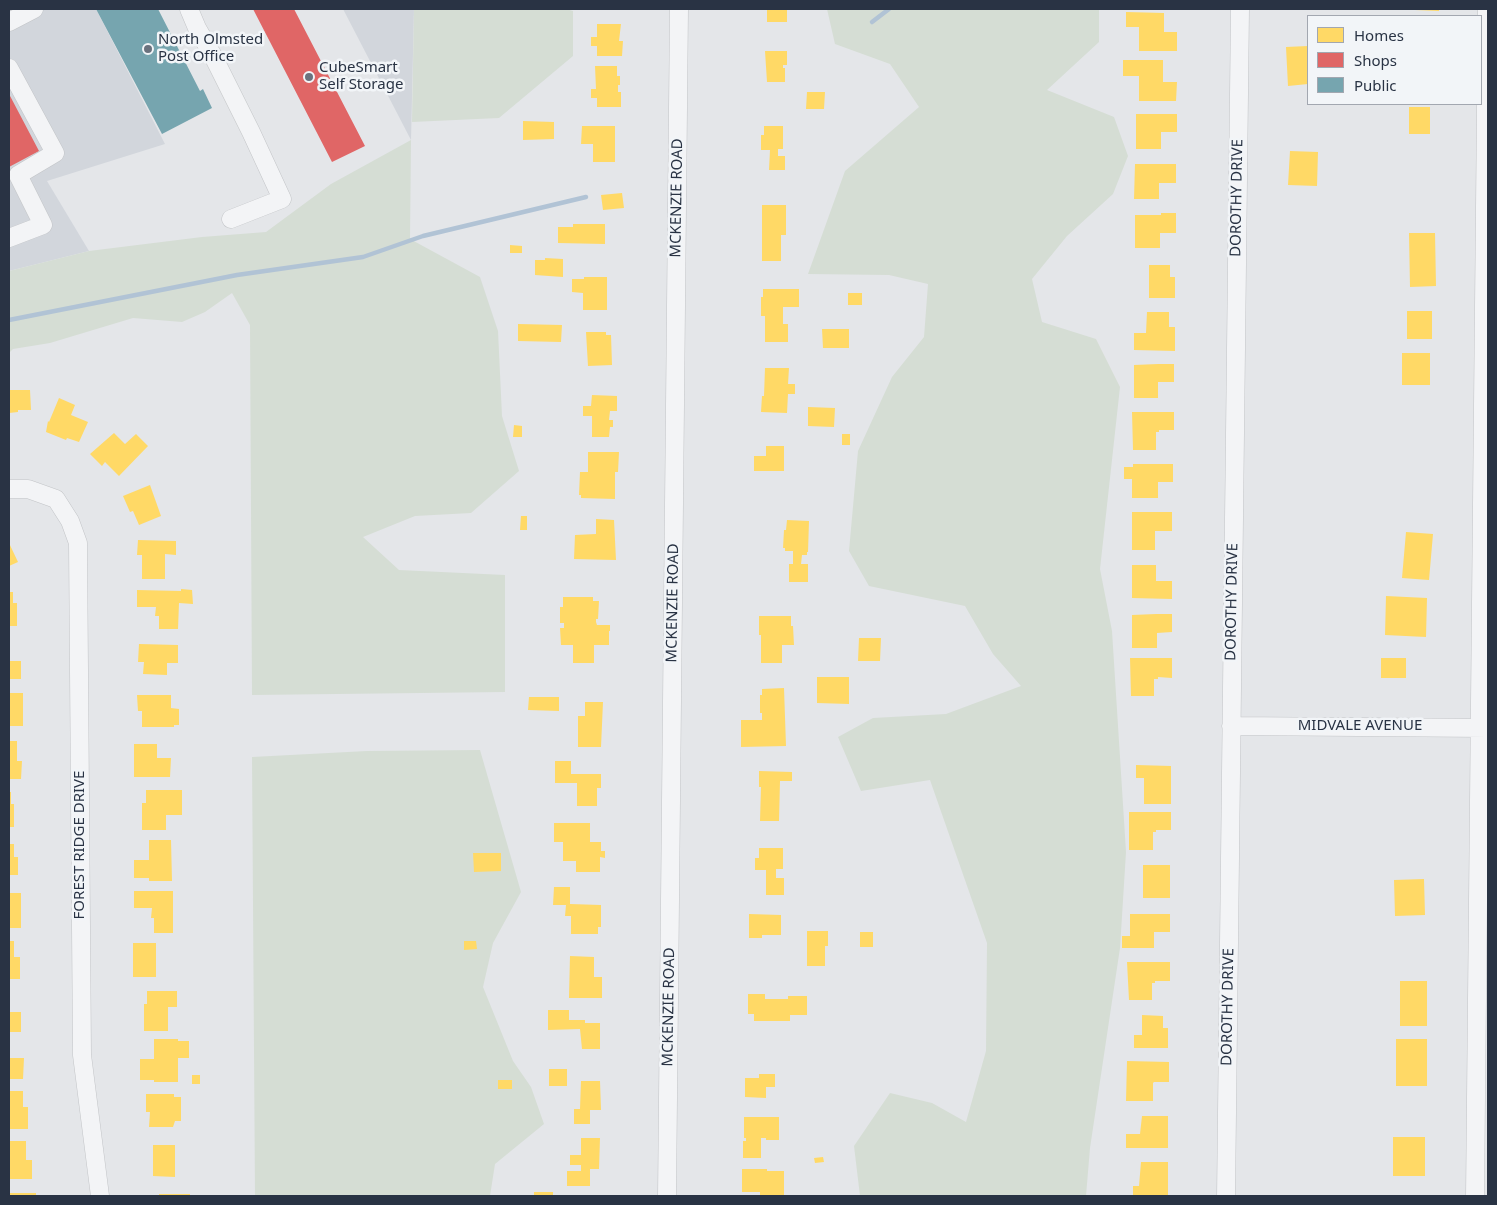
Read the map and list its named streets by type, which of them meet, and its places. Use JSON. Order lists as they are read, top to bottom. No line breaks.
{"streets":{"street":["MCKENZIE ROAD","DOROTHY DRIVE","MIDVALE AVENUE","FOREST RIDGE DRIVE"]},"crossings":[["DOROTHY DRIVE","MIDVALE AVENUE"]],"places":["North Olmsted Post Office","CubeSmart Self Storage"],"legend":["Homes","Shops","Public"]}
